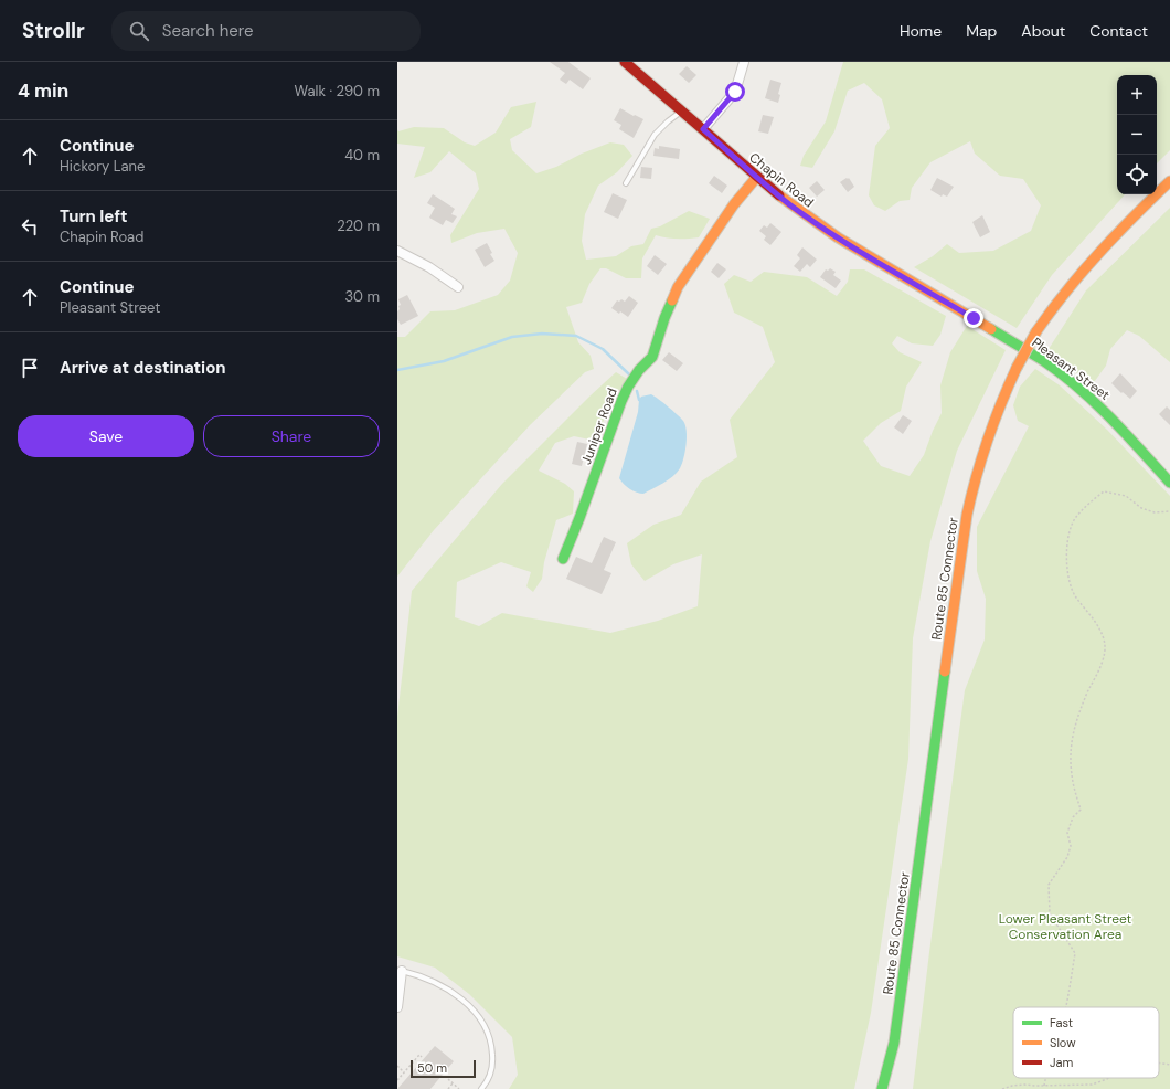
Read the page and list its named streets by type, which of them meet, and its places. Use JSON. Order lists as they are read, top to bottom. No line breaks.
{"streets":{"main road":["Chapin Road","Pleasant Street","Juniper Road","Route 85 Connector"]},"crossings":[["Chapin Road","Pleasant Street"],["Chapin Road","Juniper Road"]],"parks":["Lower Pleasant Street Conservation Area"],"legend":["Fast","Slow","Jam"],"scale_bar":"50 m","page":{"header":"Strollr","search":"Search here","nav":["Home","Map","About","Contact"],"heading":["4 min","Walk · 290 m"],"map_buttons":["+","−"],"list":[["Continue","Hickory Lane","40 m"],["Turn left","Chapin Road","220 m"],["Continue","Pleasant Street","30 m"],"Arrive at destination"],"buttons":["Save","Share"],"scale":"50 m"}}
